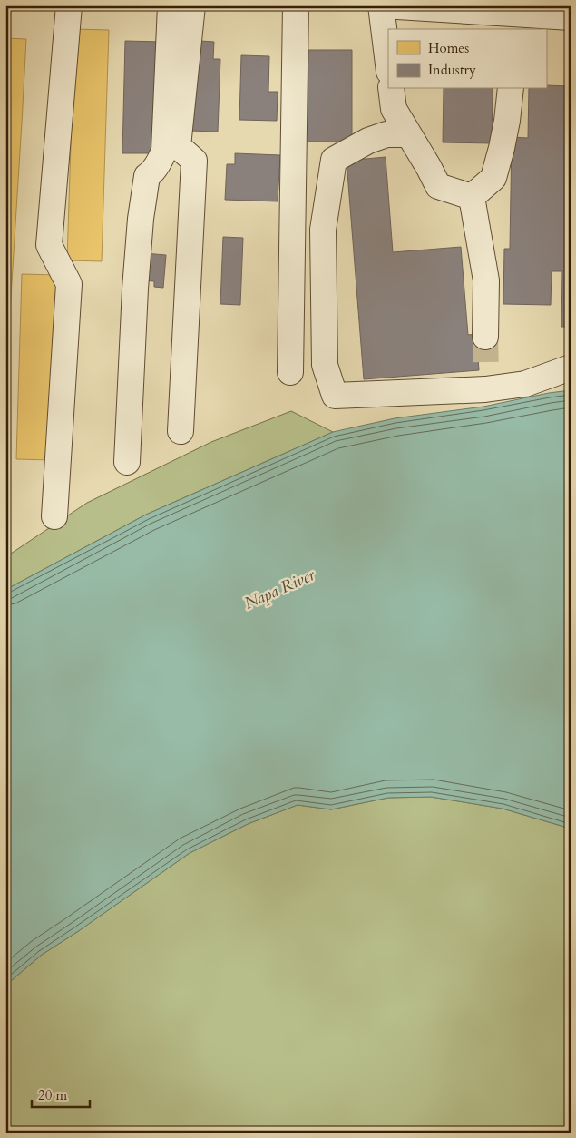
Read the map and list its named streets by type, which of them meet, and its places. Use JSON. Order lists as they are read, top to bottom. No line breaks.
{"water":["Napa River"],"legend":["Homes","Industry"],"scale_bar":"20 m"}
